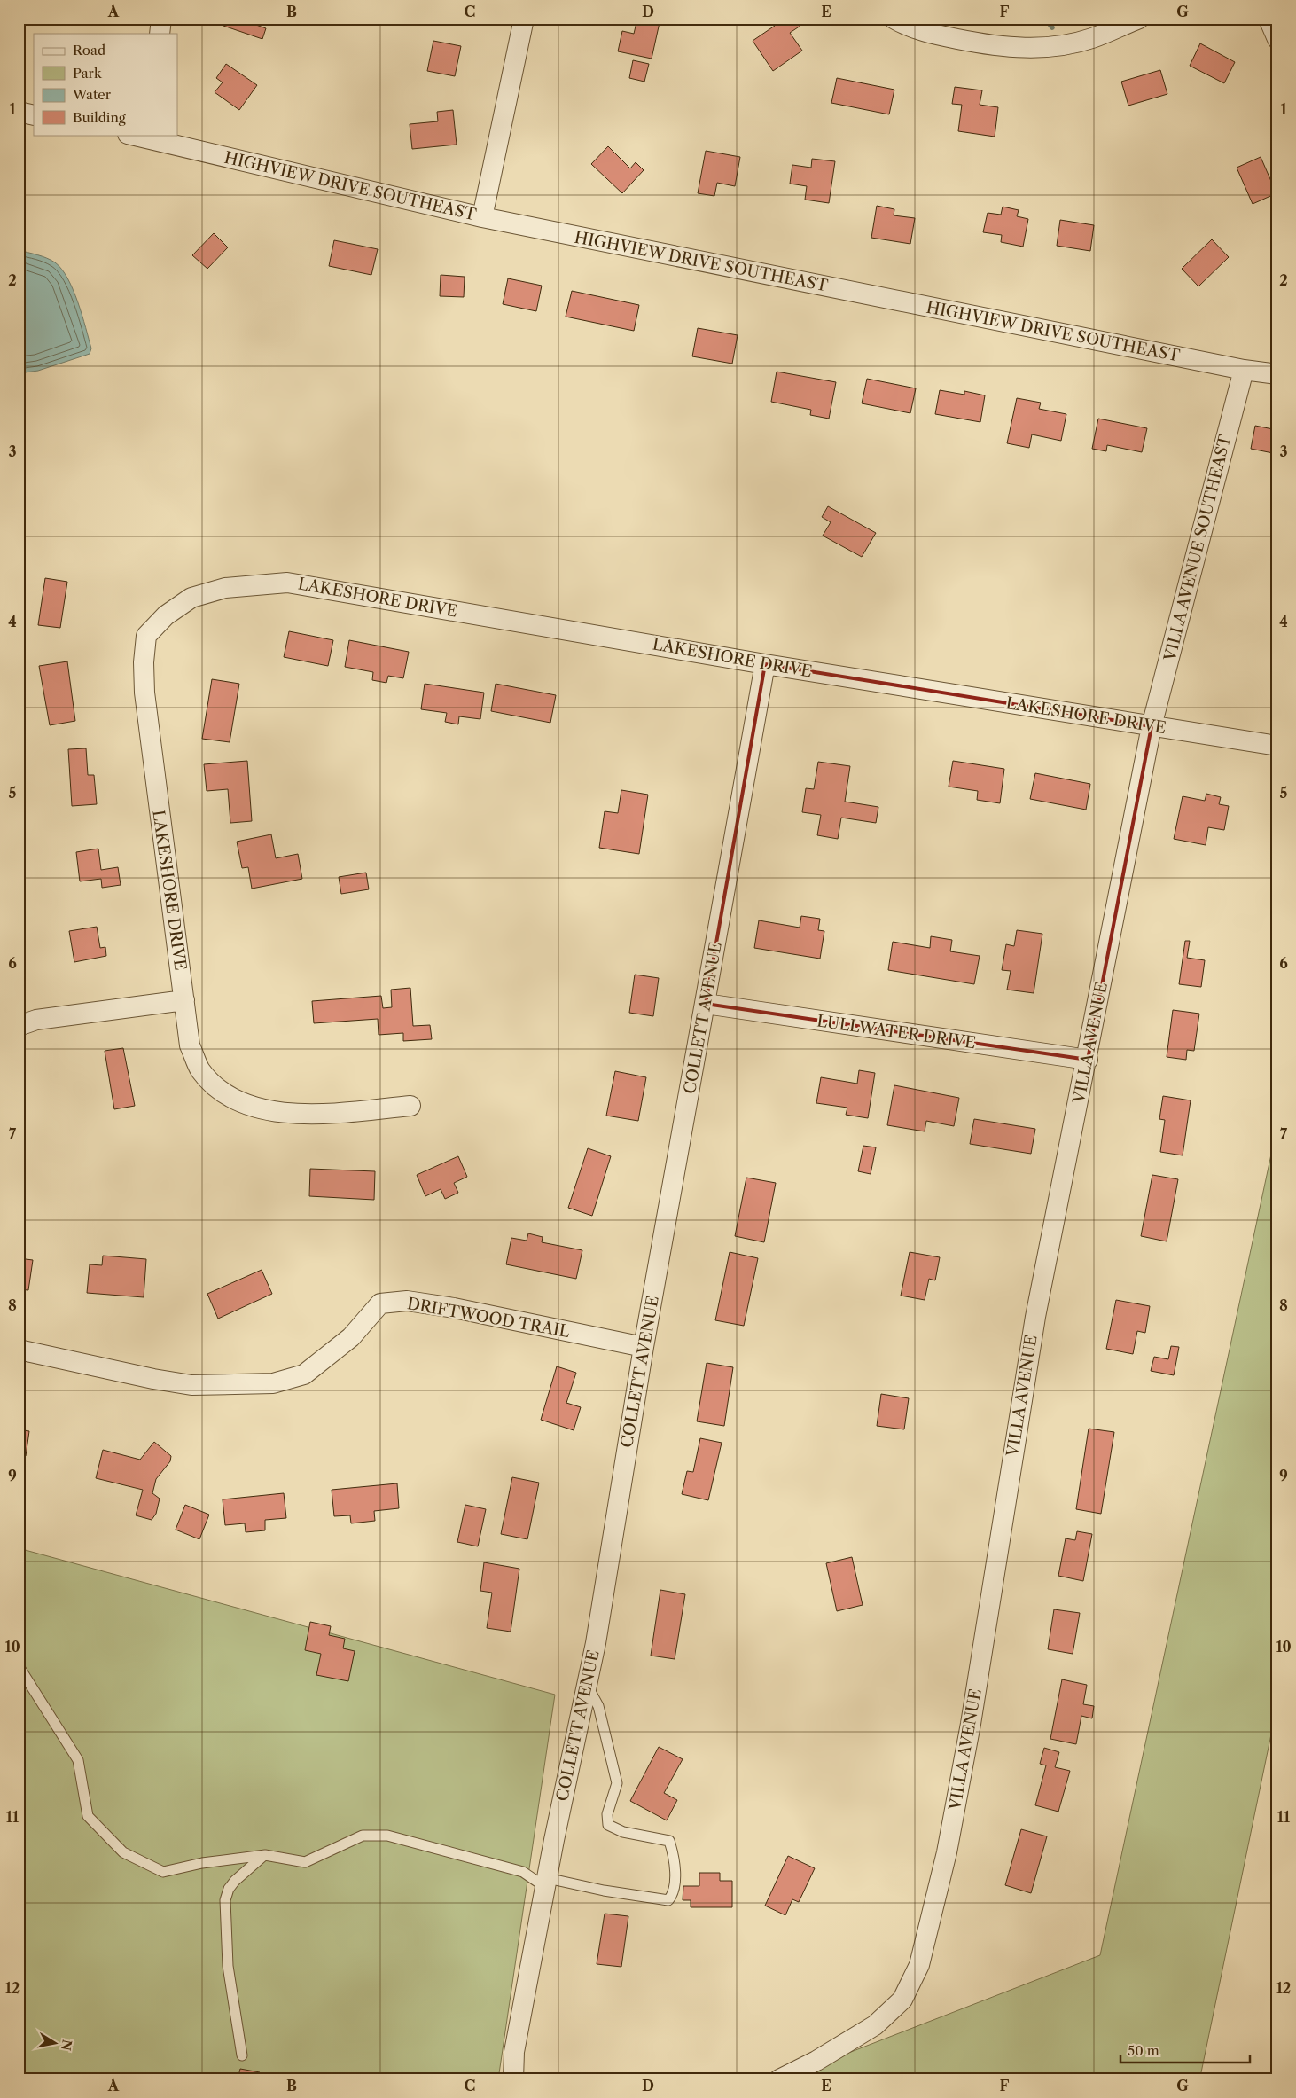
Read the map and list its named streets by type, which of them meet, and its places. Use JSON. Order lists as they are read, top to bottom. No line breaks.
{"streets":{"street":["HIGHVIEW DRIVE SOUTHEAST","VILLA AVENUE SOUTHEAST","LAKESHORE DRIVE","COLLETT AVENUE","LULLWATER DRIVE","VILLA AVENUE","DRIFTWOOD TRAIL"]},"crossings":[["HIGHVIEW DRIVE SOUTHEAST","VILLA AVENUE SOUTHEAST"],["VILLA AVENUE SOUTHEAST","LAKESHORE DRIVE"],["VILLA AVENUE SOUTHEAST","VILLA AVENUE"],["LAKESHORE DRIVE","COLLETT AVENUE"],["LAKESHORE DRIVE","VILLA AVENUE"],["COLLETT AVENUE","LULLWATER DRIVE"],["COLLETT AVENUE","DRIFTWOOD TRAIL"],["LULLWATER DRIVE","VILLA AVENUE"]],"legend":["Road","Park","Water","Building"],"scale_bar":"50 m","north":"right","grid":{"columns":["A","B","C","D","E","F","G"],"rows":["1","2","3","4","5","6","7","8","9","10","11","12"]}}
